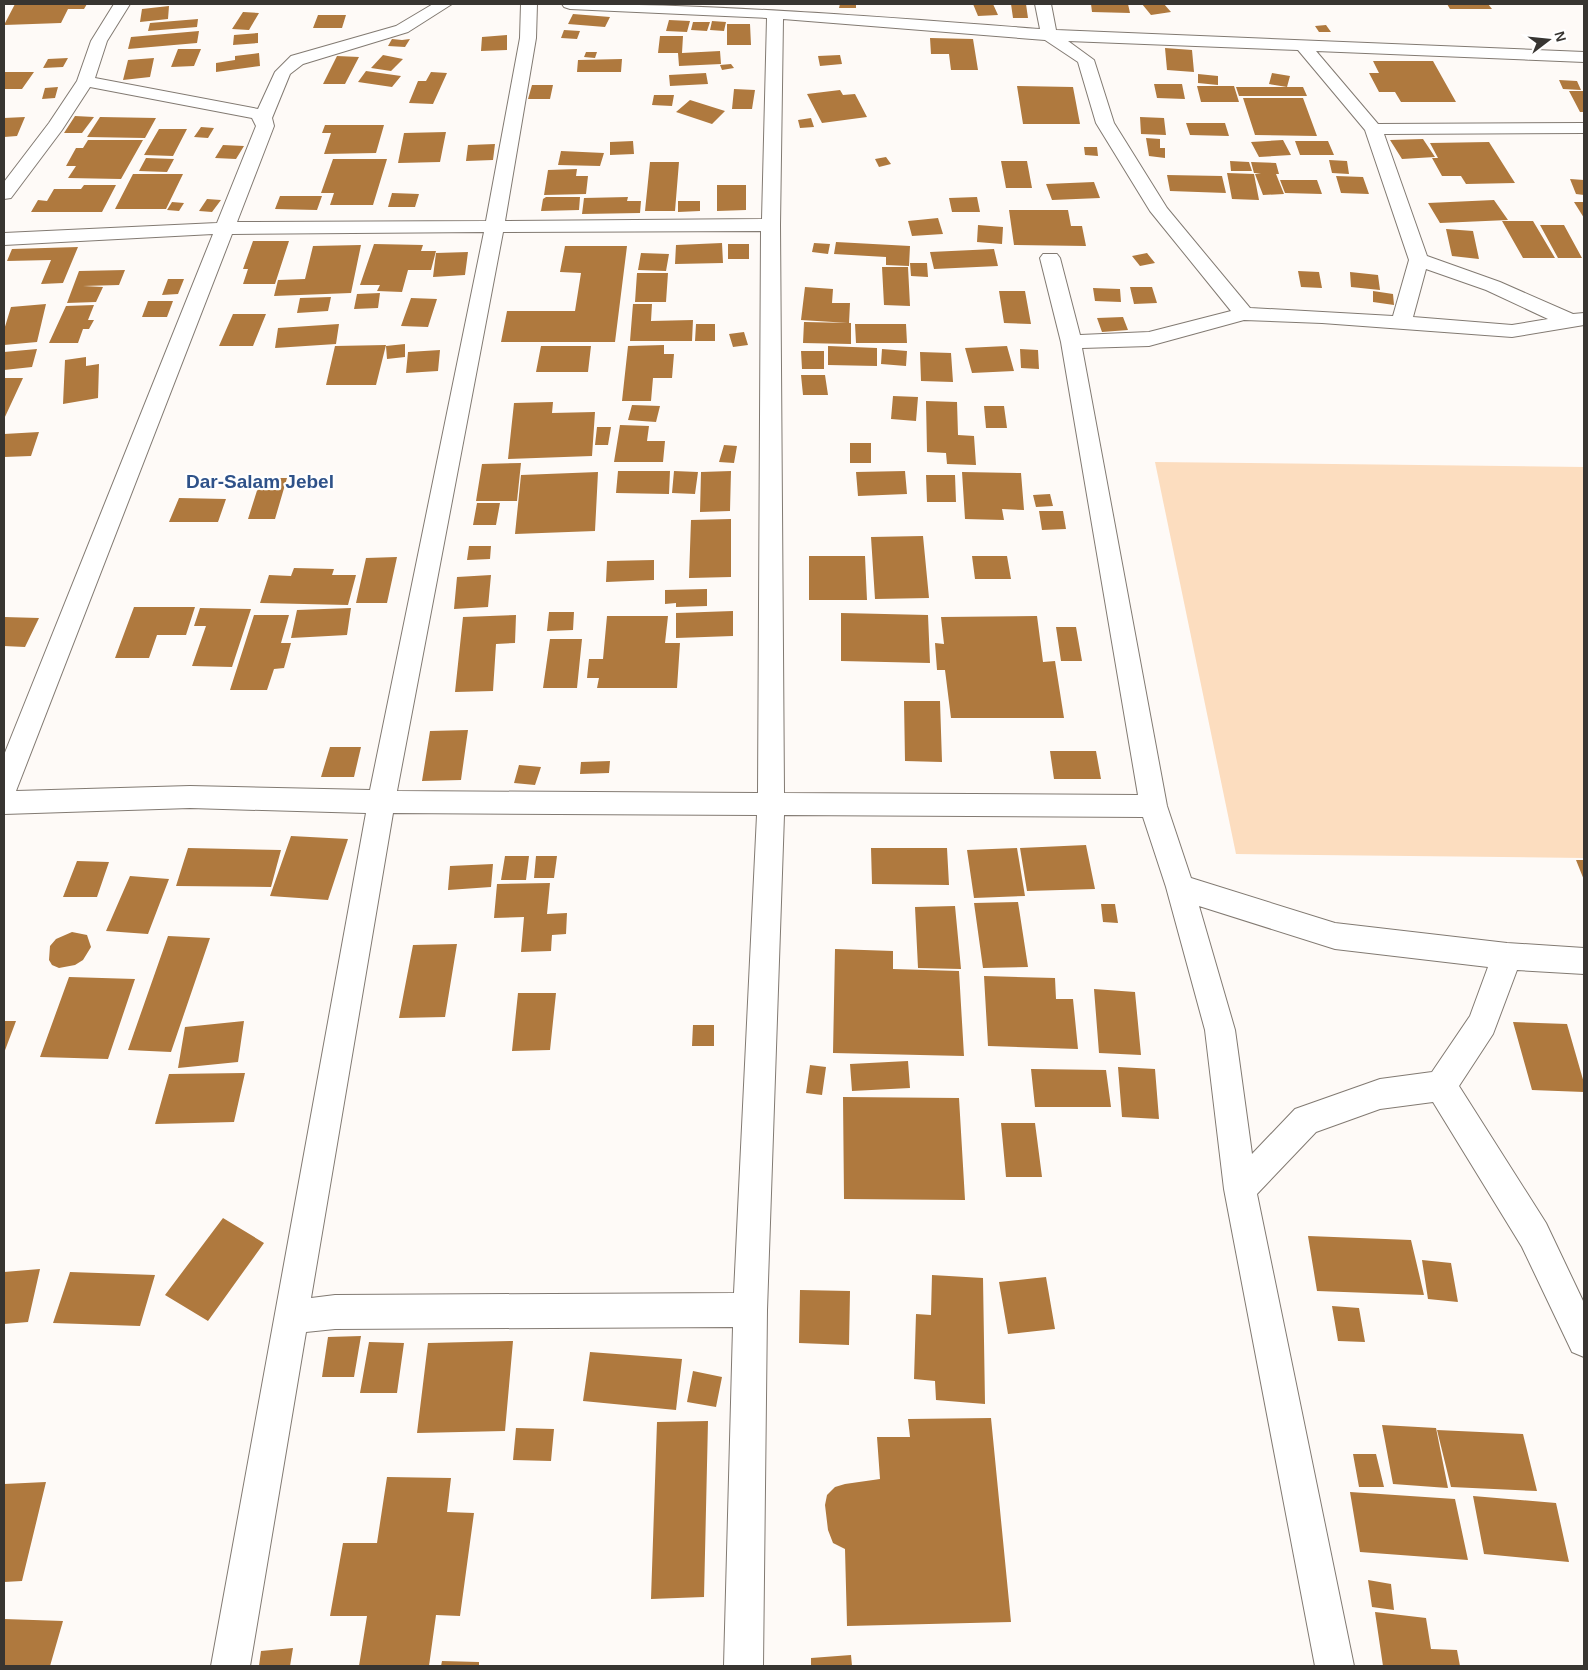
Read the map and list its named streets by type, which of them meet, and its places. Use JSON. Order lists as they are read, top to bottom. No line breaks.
{"districts":["Dar-Salam Jebel"],"north":"right"}
